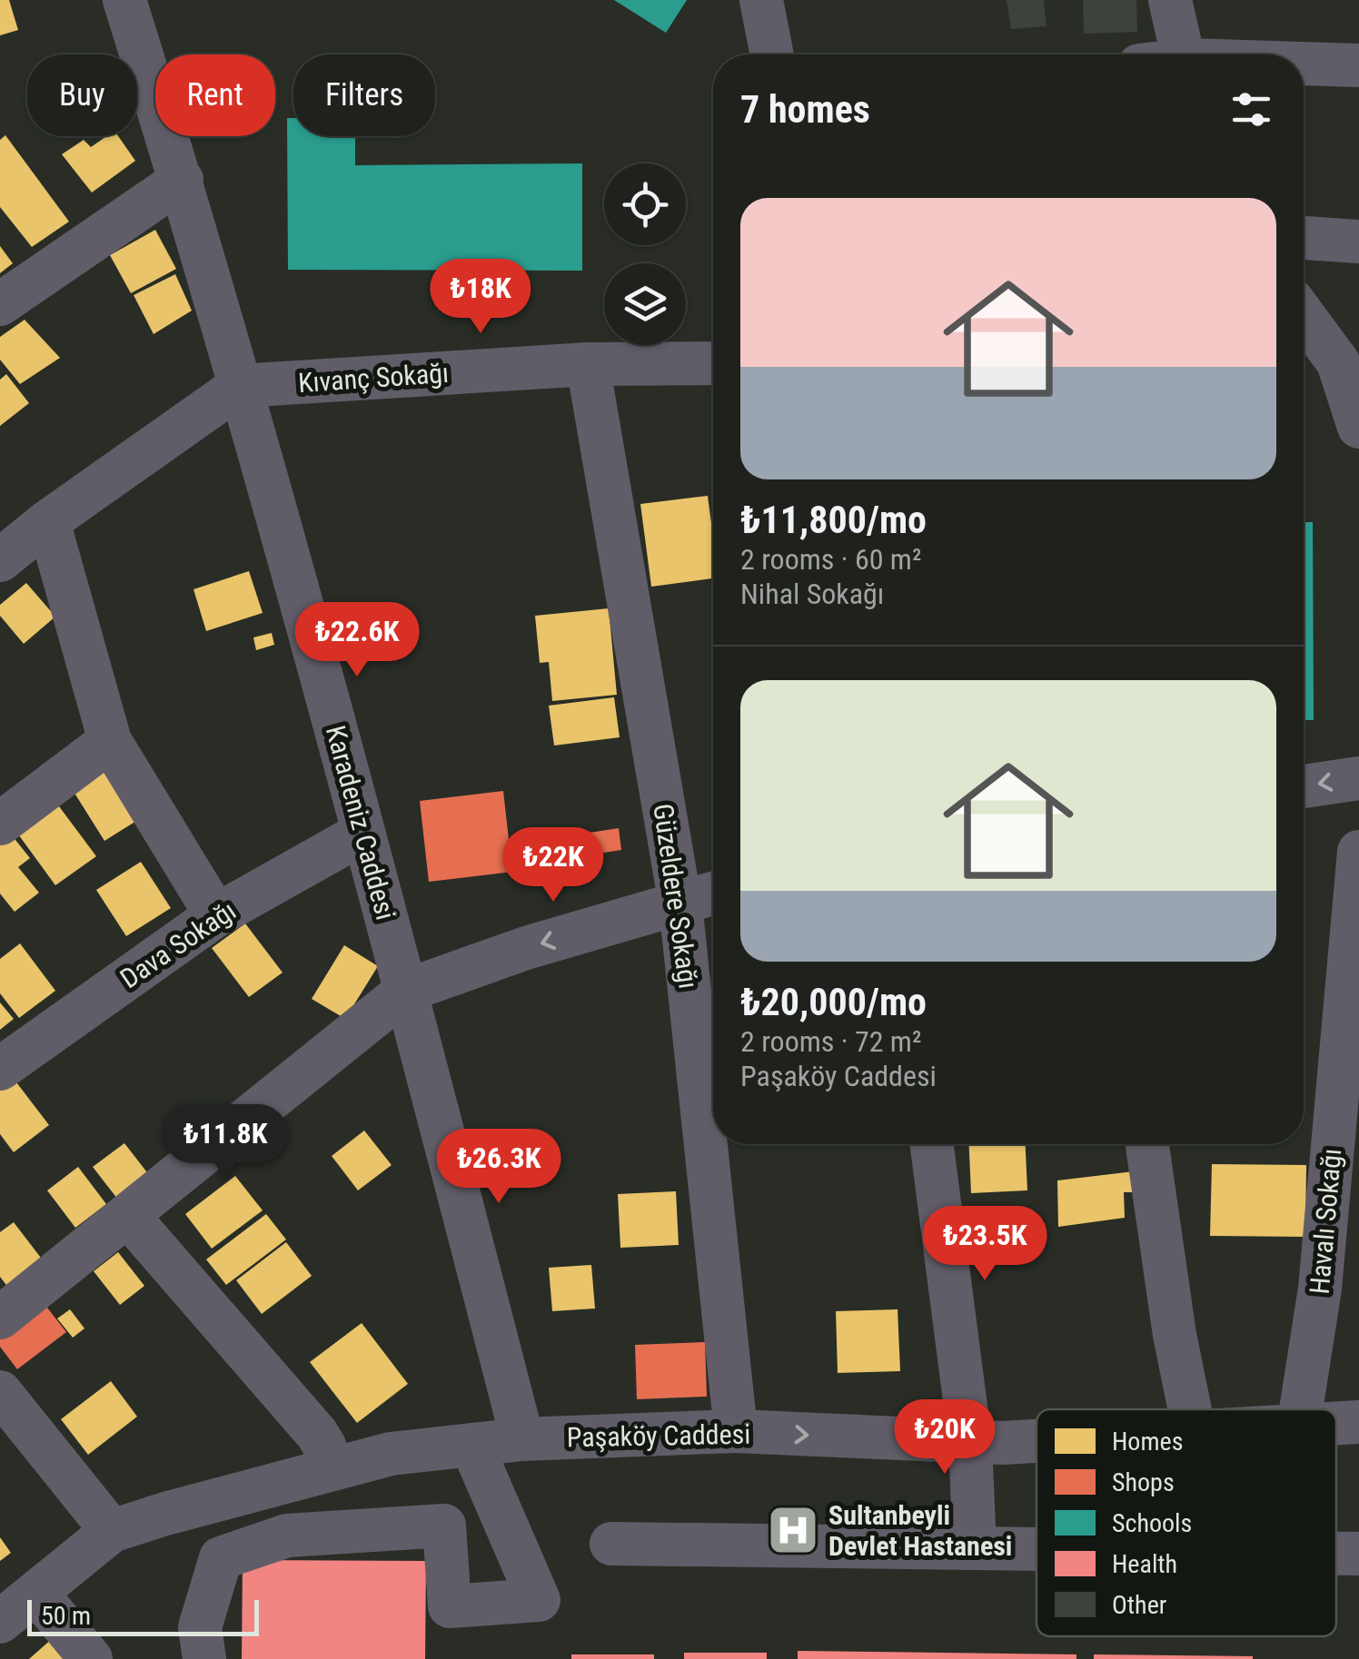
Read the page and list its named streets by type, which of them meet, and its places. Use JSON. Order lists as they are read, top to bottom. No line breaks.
{"streets":{"street":["Kıvanç Sokağı","Karadeniz Caddesi","Güzeldere Sokağı","Dava Sokağı","Havalı Sokağı","Paşaköy Caddesi"]},"crossings":[["Kıvanç Sokağı","Karadeniz Caddesi"],["Kıvanç Sokağı","Güzeldere Sokağı"],["Karadeniz Caddesi","Dava Sokağı"],["Karadeniz Caddesi","Paşaköy Caddesi"],["Güzeldere Sokağı","Paşaköy Caddesi"]],"places":{"hospital":["Sultanbeyli Devlet Hastanesi"]},"legend":["Homes","Shops","Schools","Health","Other"],"scale_bar":"50 m","page":{"chip":["Buy","Rent","Filters"],"heading":"7 homes","list":[{"name":"₺11,800/mo","note":"2 rooms · 60 m² · Nihal Sokağı"},{"name":"₺20,000/mo","note":"2 rooms · 72 m² · Paşaköy Caddesi"}],"price":["₺18K","₺22.6K","₺22K","₺11.8K","₺26.3K","₺23.5K","₺20K"],"scale":"50 m"}}
